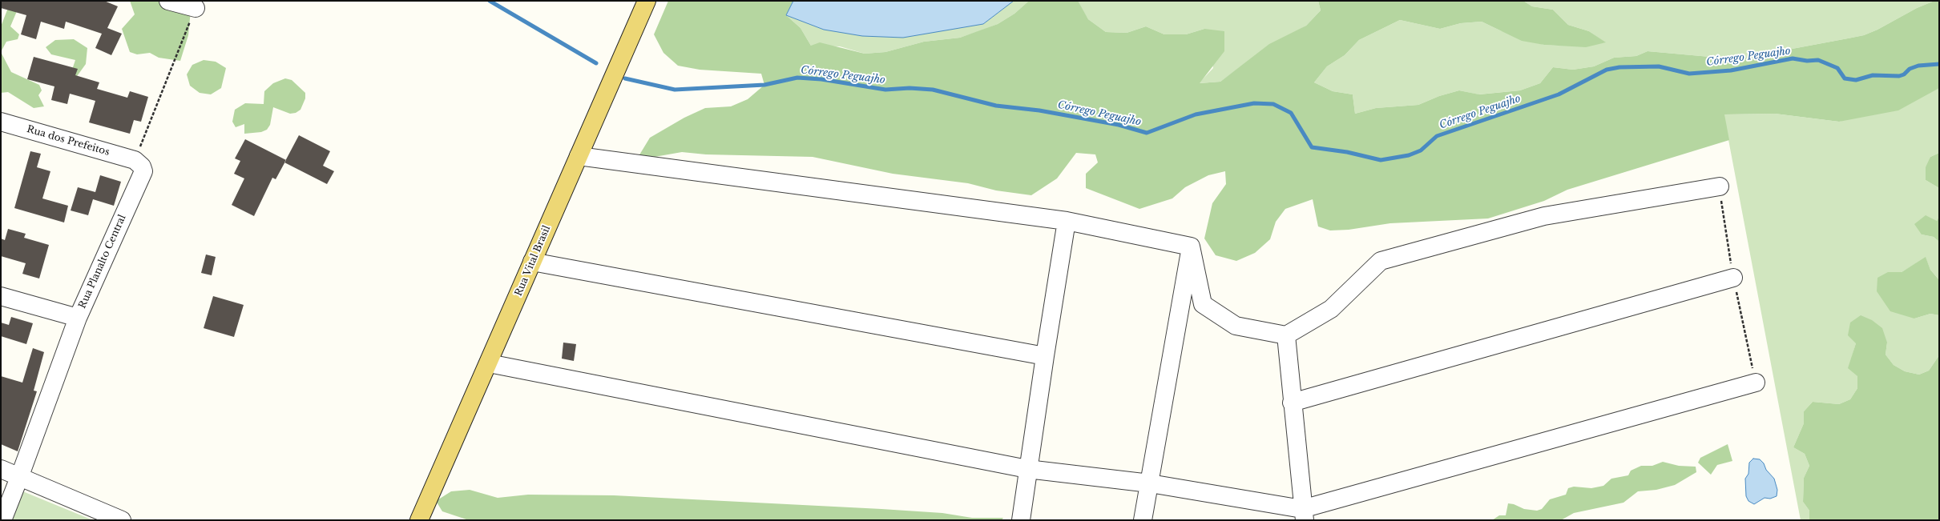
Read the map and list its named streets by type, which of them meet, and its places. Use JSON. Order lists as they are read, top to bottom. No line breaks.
{"streets":{"main road":["Rua Vital Brasil"],"street":["Rua dos Prefeitos","Rua Planalto Central"]},"crossings":[["Rua dos Prefeitos","Rua Planalto Central"]],"water":["Córrego Peguajho"]}
